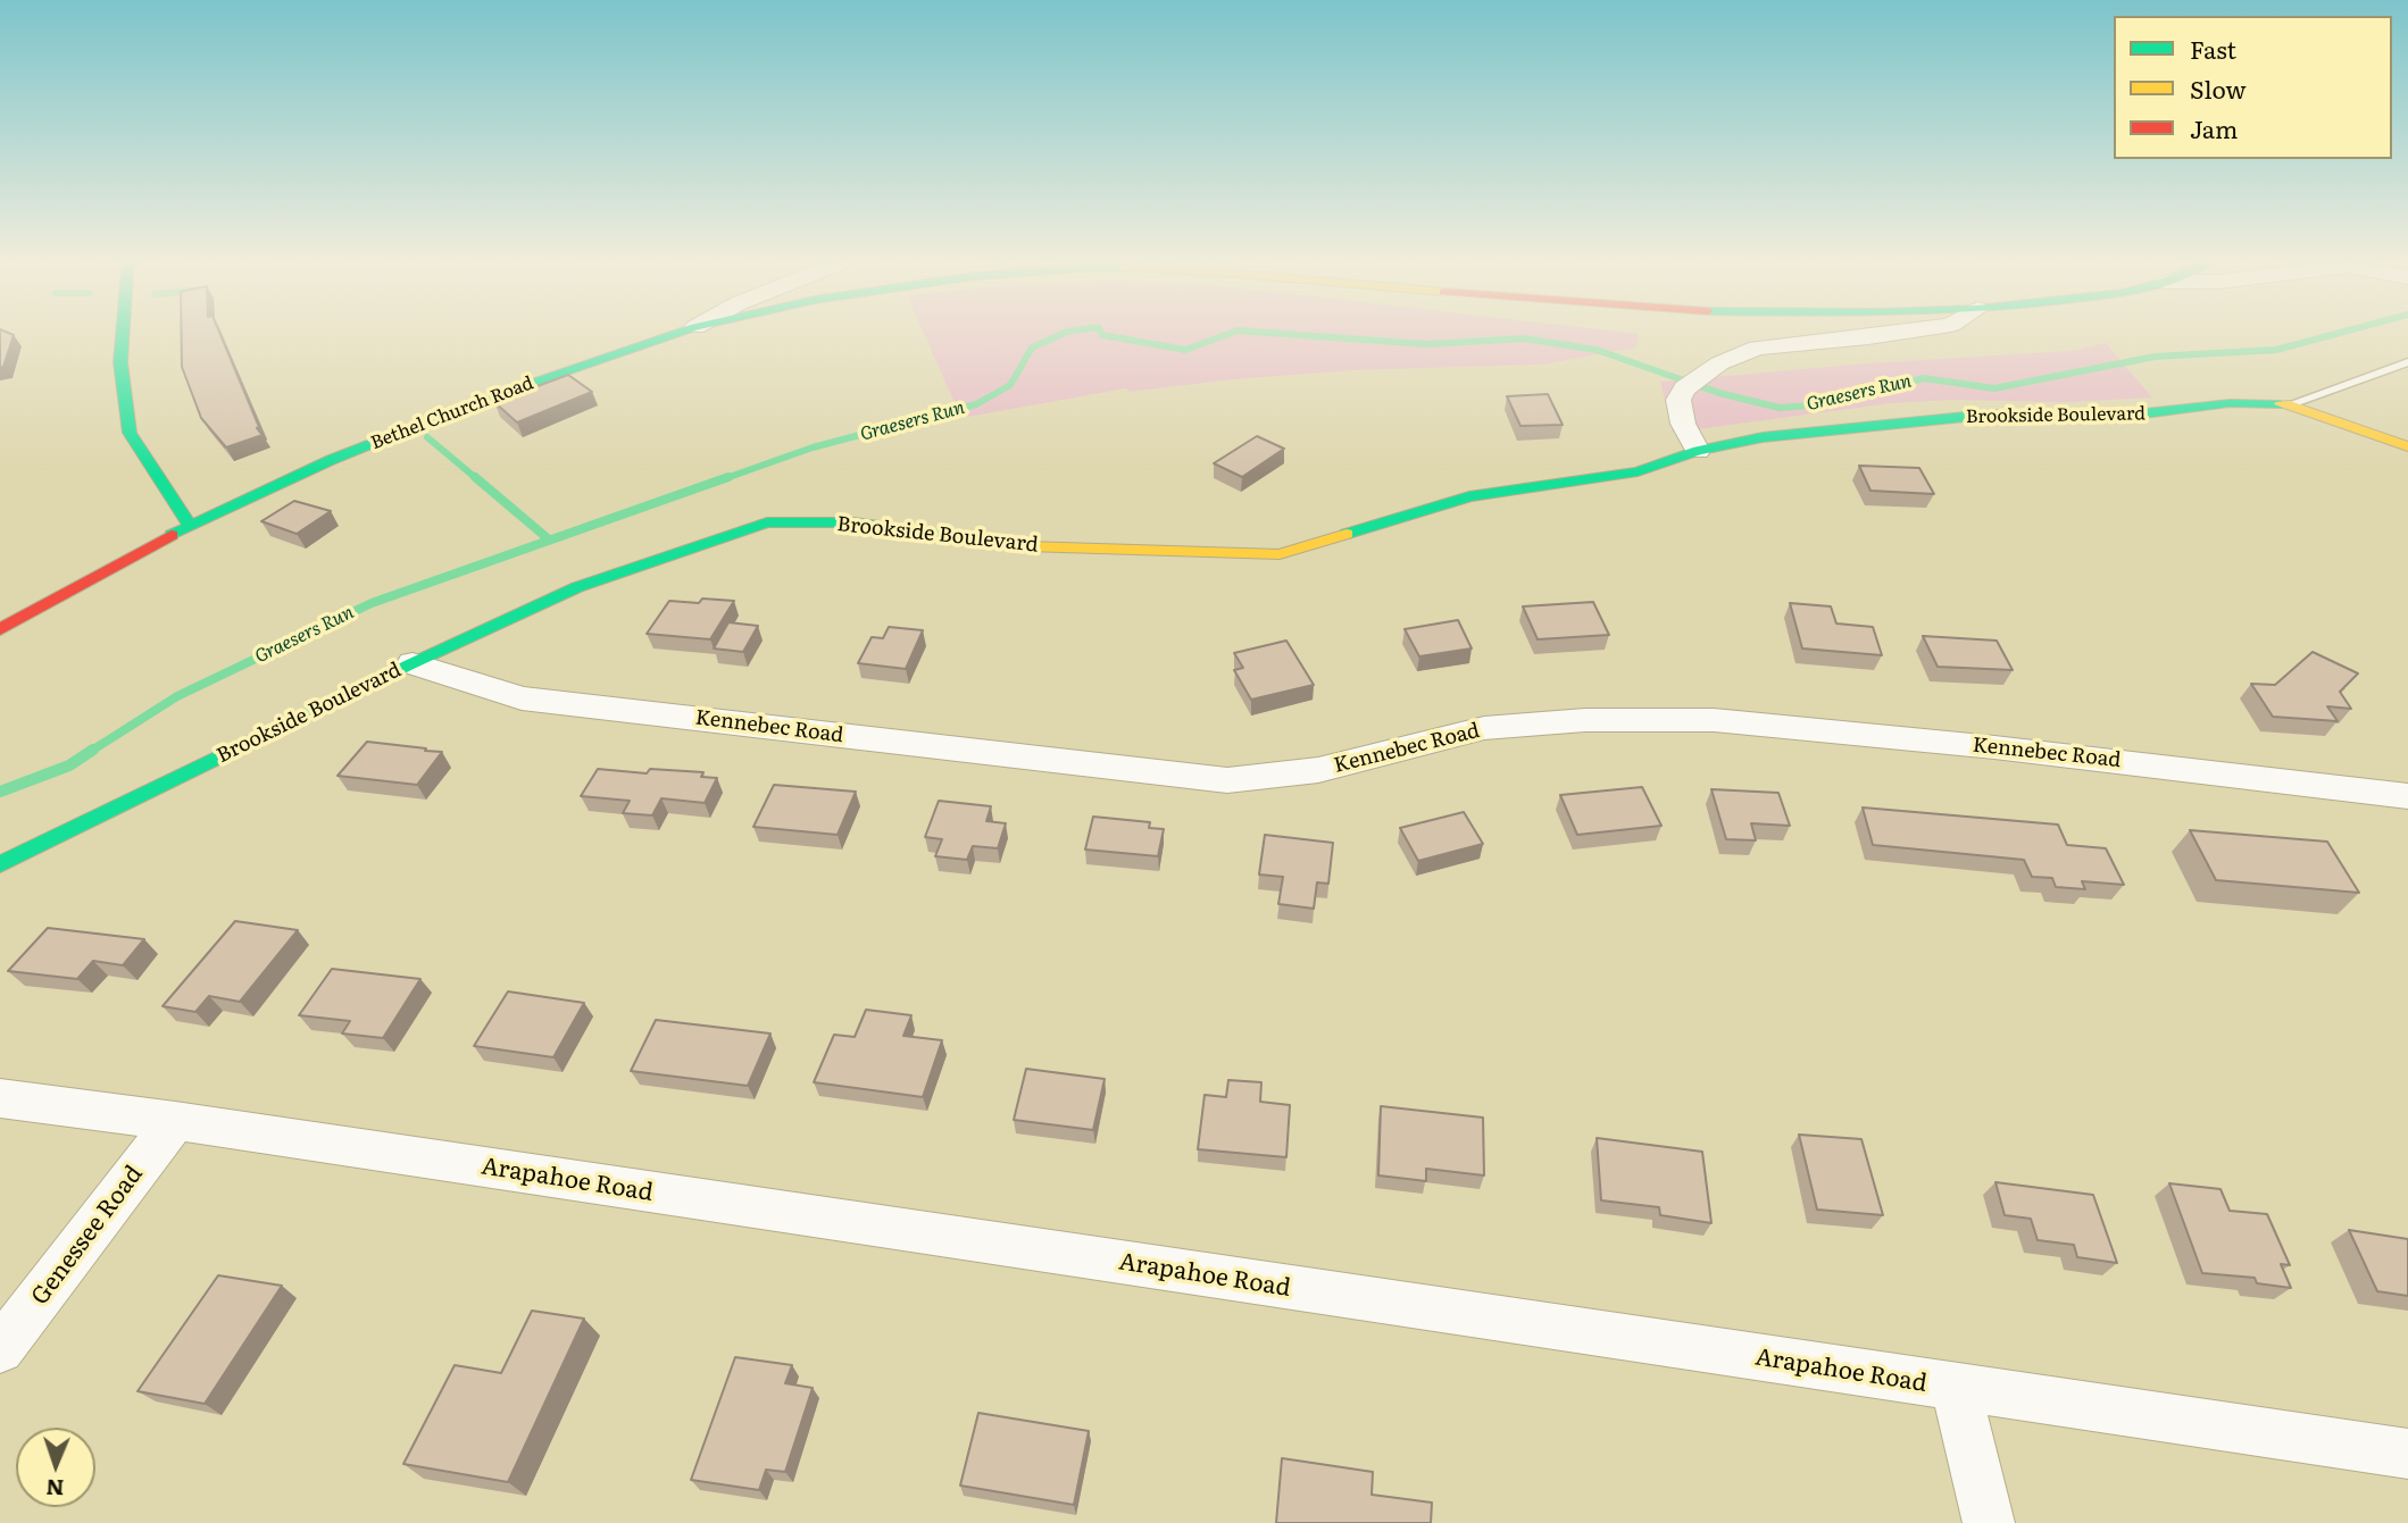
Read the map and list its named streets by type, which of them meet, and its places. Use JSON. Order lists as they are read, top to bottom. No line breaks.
{"streets":{"street":["Bethel Church Road","Brookside Boulevard","Kennebec Road","Arapahoe Road","Genessee Road"]},"crossings":[["Brookside Boulevard","Kennebec Road"],["Arapahoe Road","Genessee Road"]],"water":["Graesers Run"],"legend":["Fast","Slow","Jam"],"north":"bottom"}
